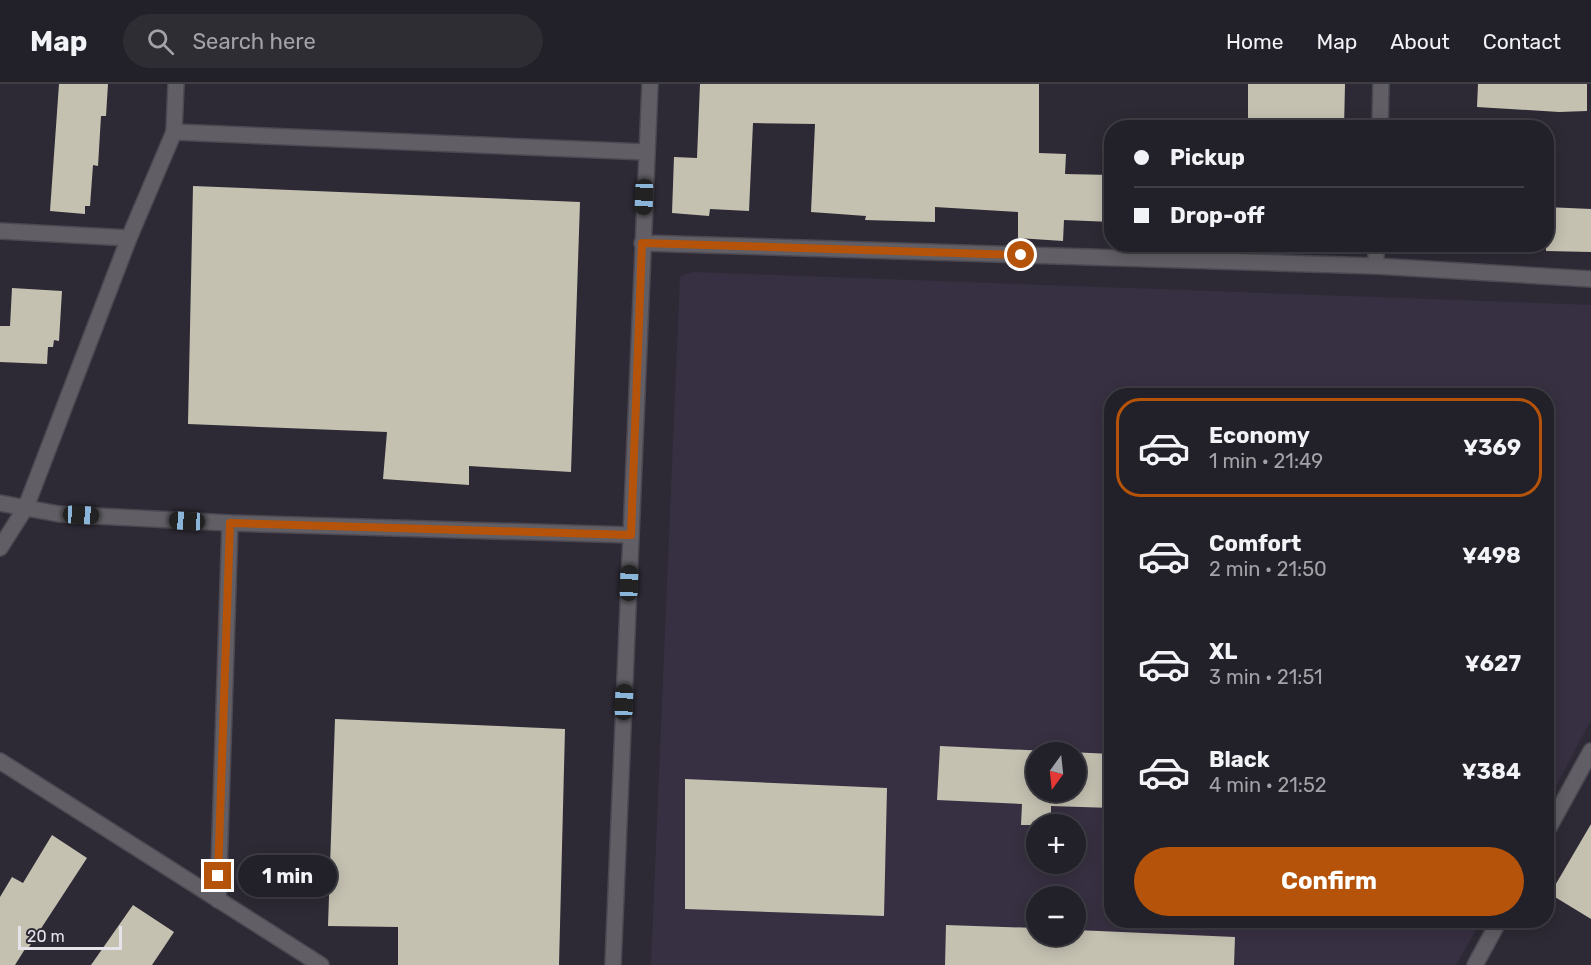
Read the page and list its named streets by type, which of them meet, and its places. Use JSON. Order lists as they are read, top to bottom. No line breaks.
{"scale_bar":"20 m","north":"bottom","page":{"header":"Map","search":"Search here","nav":["Home","Map","About","Contact"],"banner":["Pickup","Drop-off"],"list":[{"name":"Economy","note":"1 min · 21:49","value":"¥369"},{"name":"Comfort","note":"2 min · 21:50","value":"¥498"},{"name":"XL","note":"3 min · 21:51","value":"¥627"},{"name":"Black","note":"4 min · 21:52","value":"¥384"}],"map_buttons":["+","−"],"buttons":"Confirm","bubble":"1 min","scale":"20 m"}}
